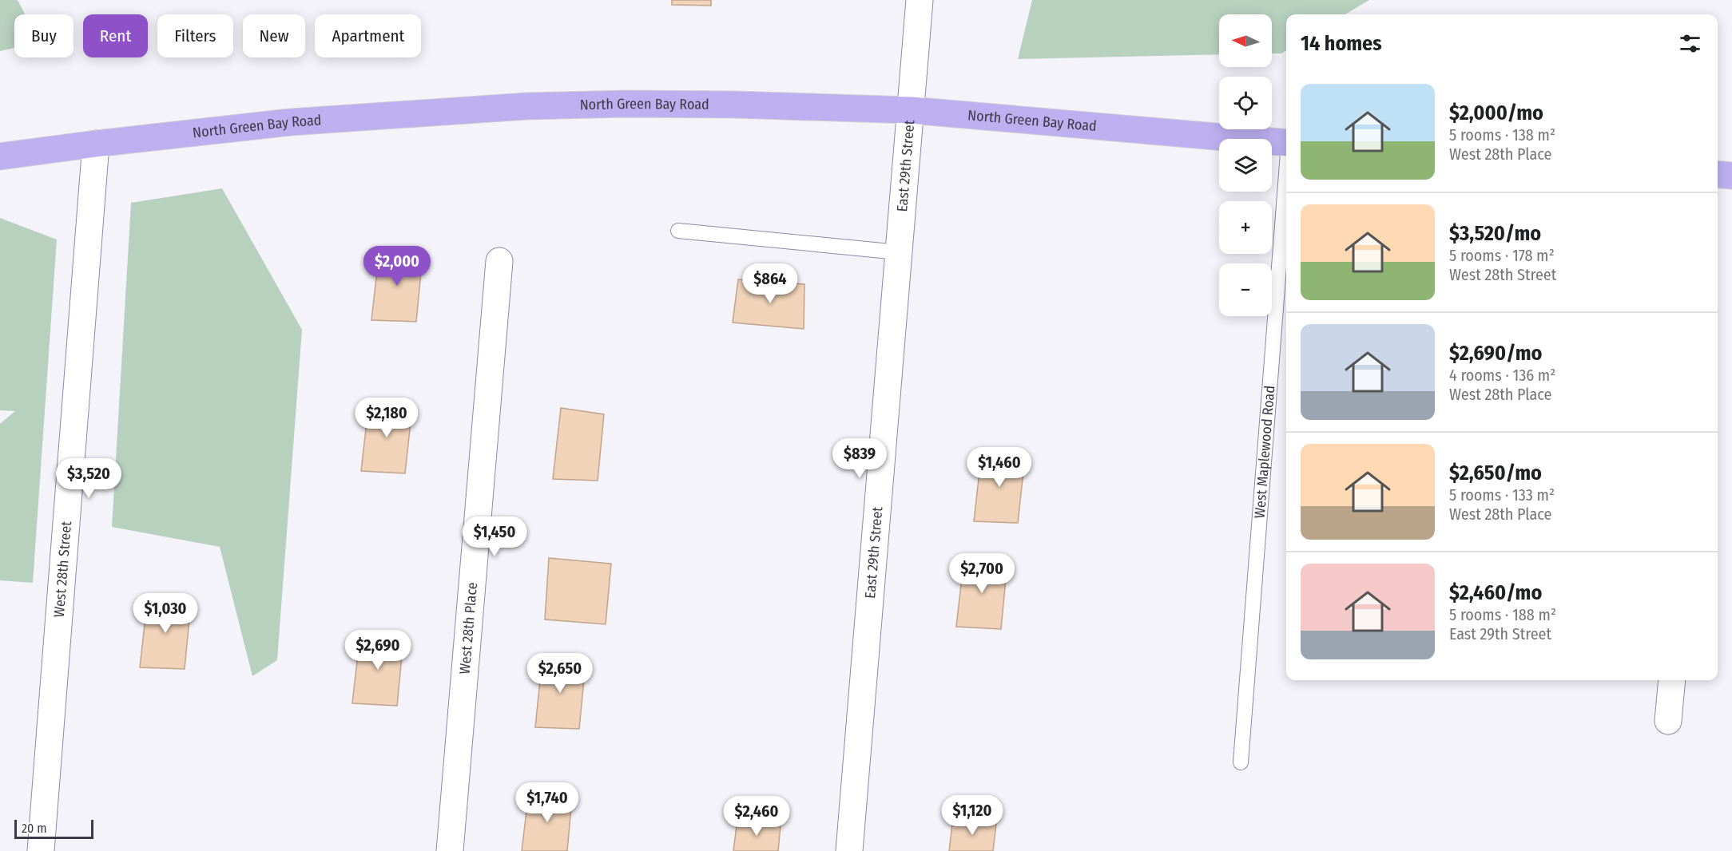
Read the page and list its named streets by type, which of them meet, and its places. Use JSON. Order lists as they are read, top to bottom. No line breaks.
{"streets":{"main road":["North Green Bay Road"],"street":["East 29th Street","West 28th Street","West 28th Place"],"lane":["West Maplewood Road"]},"crossings":[["North Green Bay Road","East 29th Street"],["North Green Bay Road","West 28th Street"]],"scale_bar":"20 m","north":"left","page":{"map_buttons":["+","−"],"chip":["Buy","Rent","Filters","New","Apartment"],"heading":"14 homes","list":[{"name":"$2,000/mo","note":"5 rooms · 138 m² · West 28th Place"},{"name":"$3,520/mo","note":"5 rooms · 178 m² · West 28th Street"},{"name":"$2,690/mo","note":"4 rooms · 136 m² · West 28th Place"},{"name":"$2,650/mo","note":"5 rooms · 133 m² · West 28th Place"},{"name":"$2,460/mo","note":"5 rooms · 188 m² · East 29th Street"}],"price":["$2,000","$864","$2,180","$839","$1,460","$3,520","$1,450","$2,700","$1,030","$2,690","$2,650","$1,740","$1,120","$2,460"],"scale":"20 m"}}
